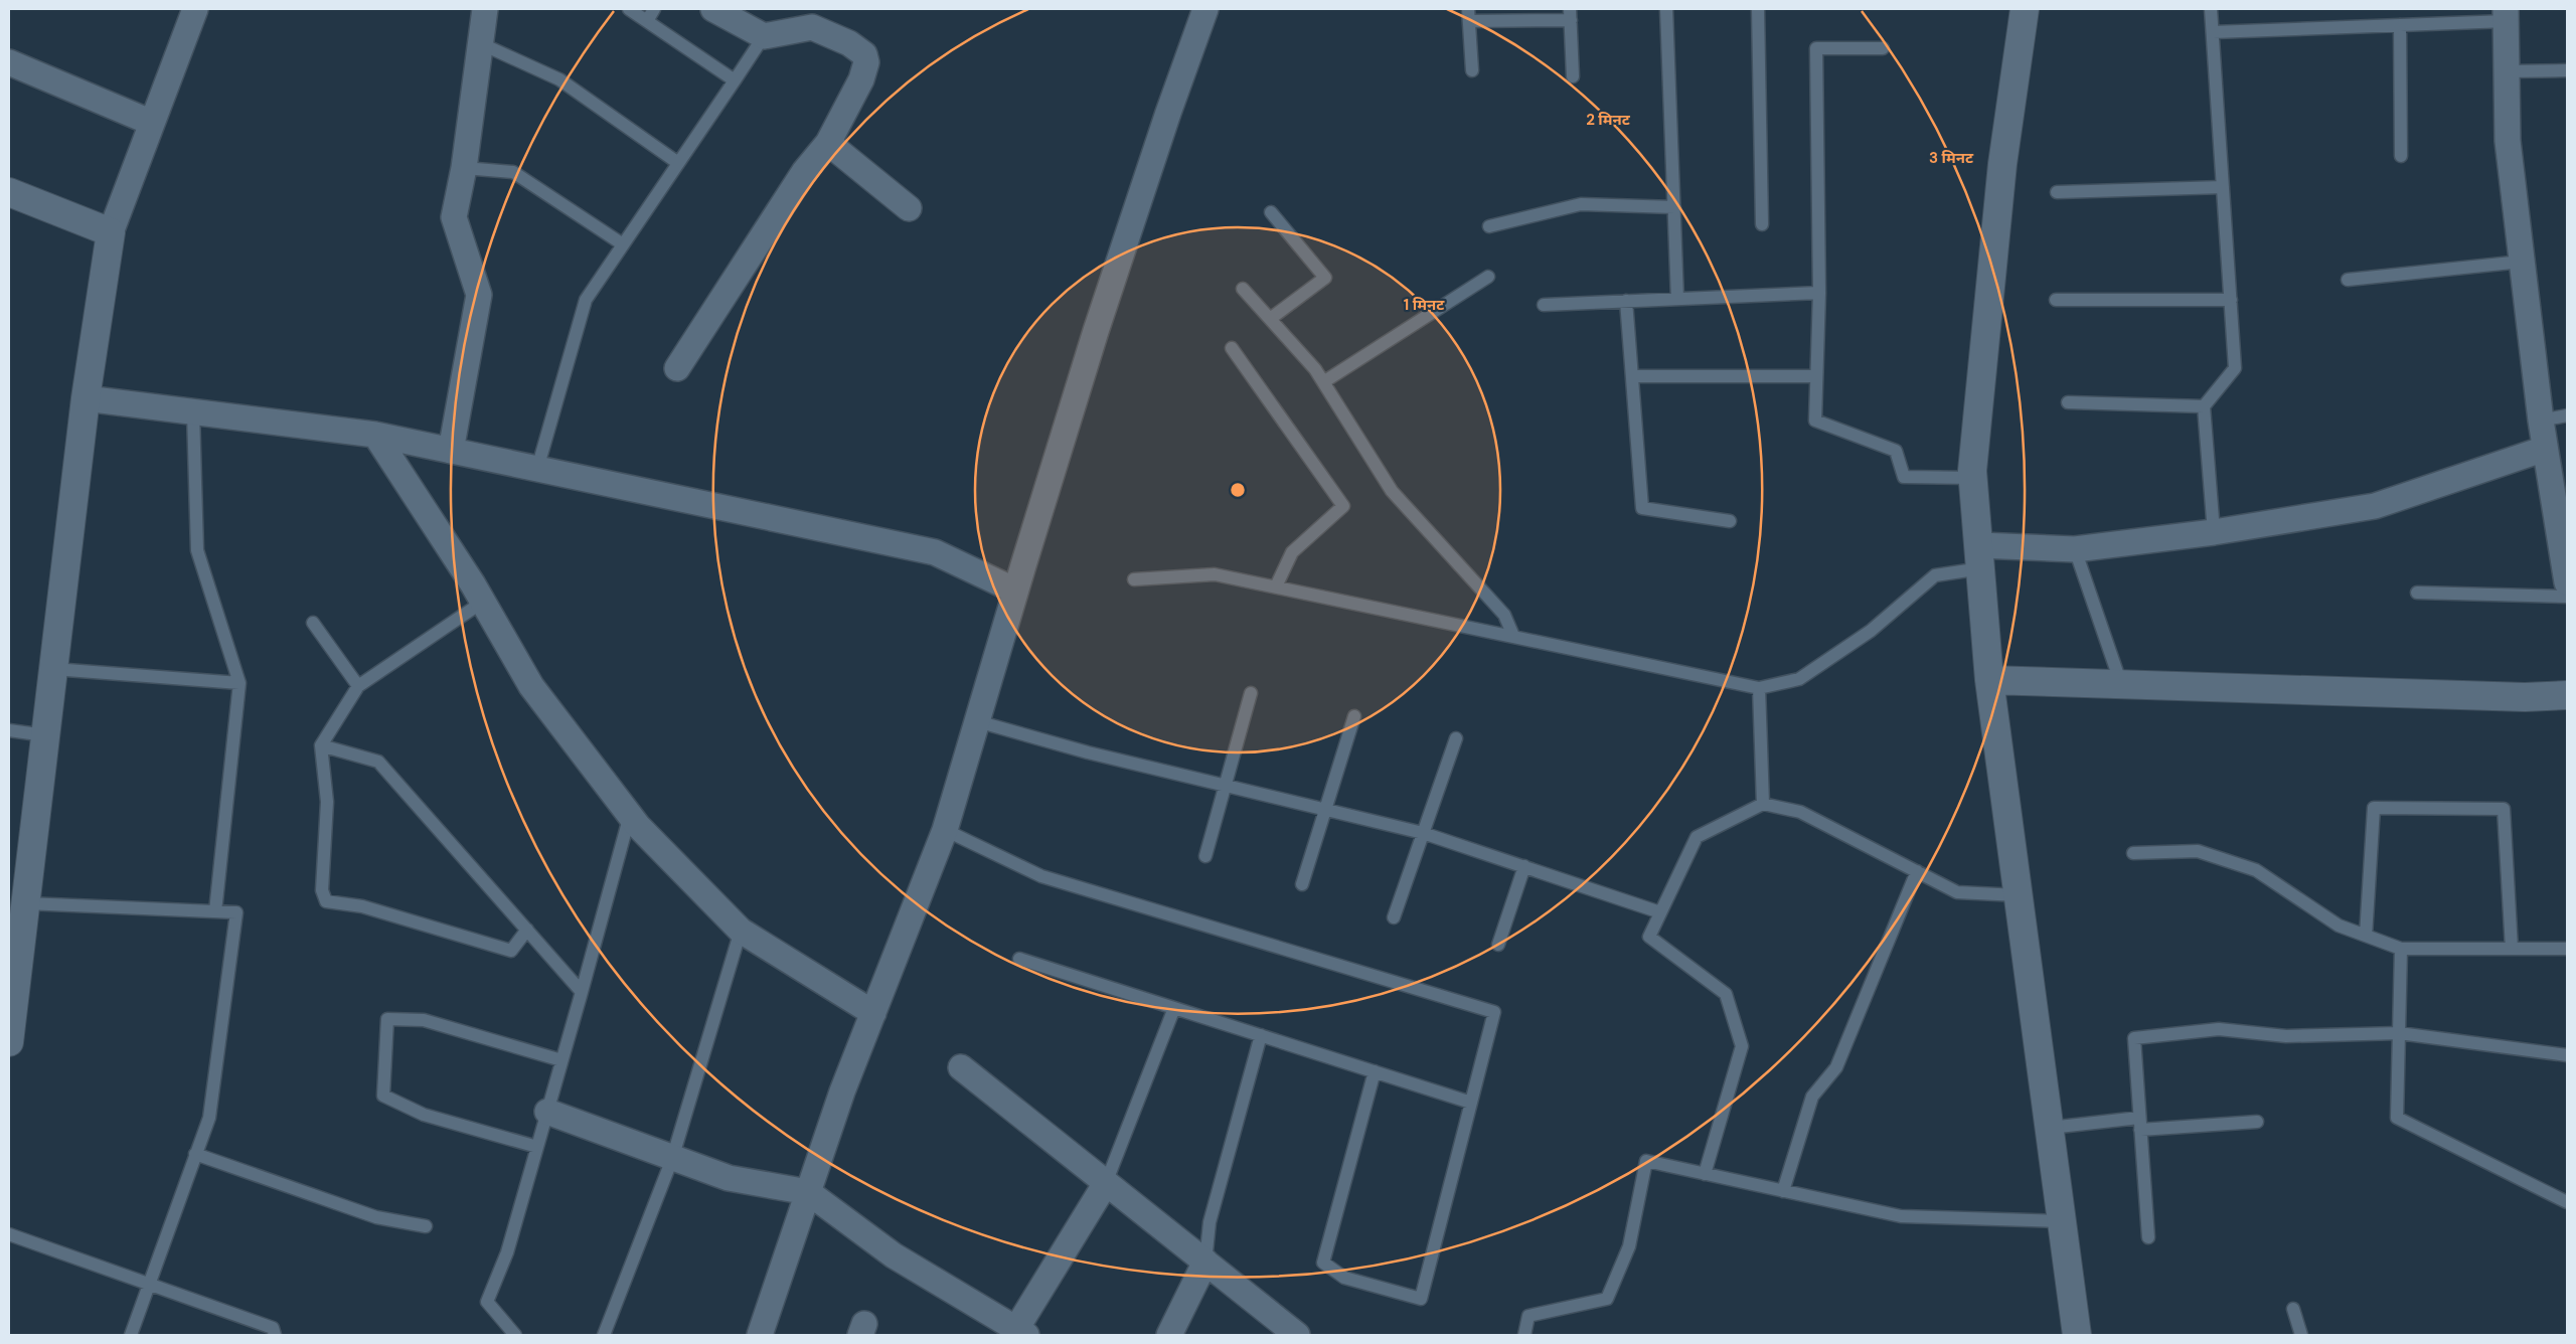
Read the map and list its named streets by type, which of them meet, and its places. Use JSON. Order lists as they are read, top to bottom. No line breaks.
{"rings":["2 मिनट","3 मिनट","1 मिनट"]}
